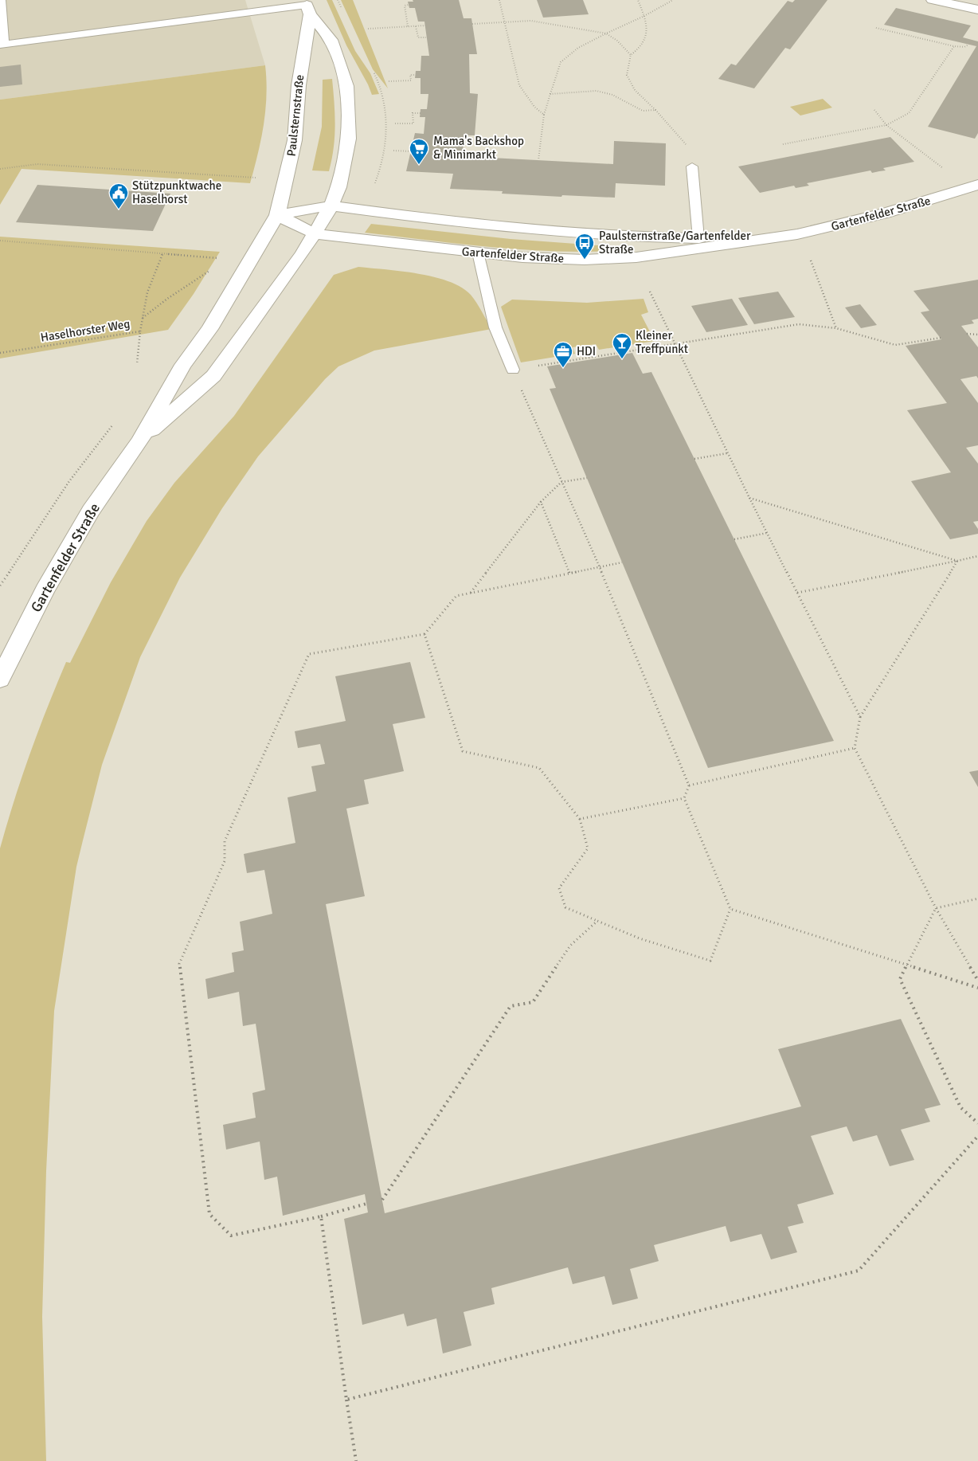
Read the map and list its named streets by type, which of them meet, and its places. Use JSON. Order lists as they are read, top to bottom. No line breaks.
{"streets":{"main road":["Paulsternstraße","Gartenfelder Straße"],"path":["Haselhorster Weg"]},"crossings":[["Paulsternstraße","Gartenfelder Straße"]],"places":{"supermarket":["Mama's Backshop & Minimarkt"],"public building":["Stützpunktwache Haselhorst"],"bus stop":["Paulsternstraße/Gartenfelder Straße"],"bar":["Kleiner Treffpunkt"],"office":["HDI"]}}
